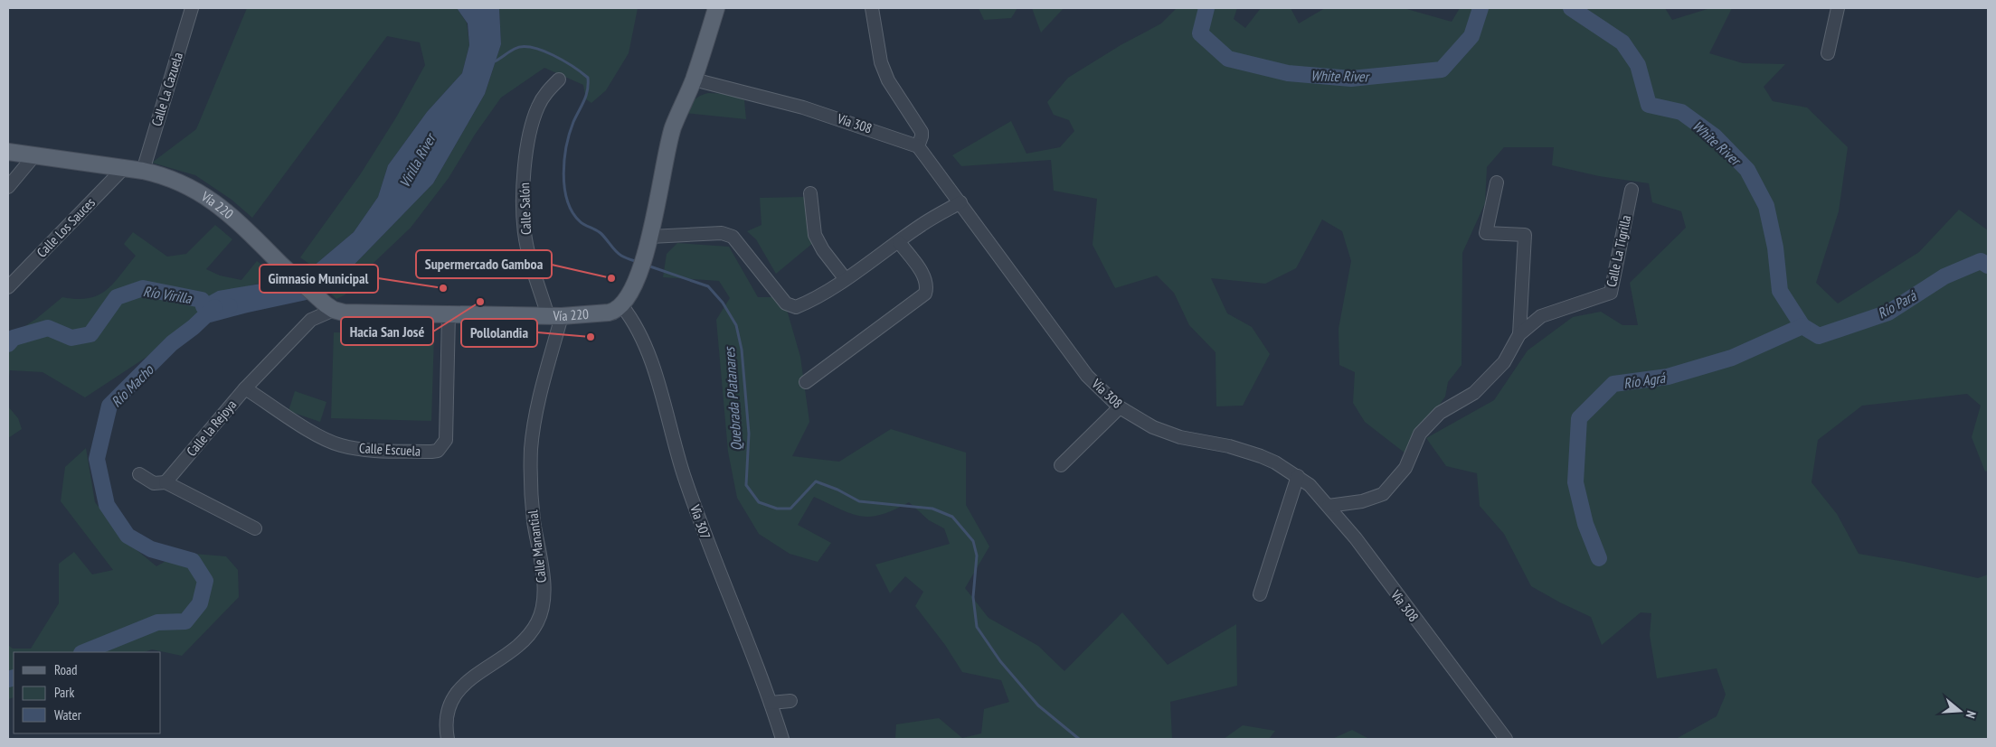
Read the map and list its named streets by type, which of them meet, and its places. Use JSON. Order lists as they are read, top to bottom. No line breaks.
{"streets":{"main road":["Vía 220"],"street":["Calle La Cazuela","Vía 308","Calle Salón","Calle Los Sauces","Calle La Tigrilla","Calle la Rejoya","Calle Escuela","Vía 307","Calle Manantial"]},"crossings":[["Calle La Cazuela","Vía 220"],["Vía 308","Calle La Tigrilla"],["Vía 220","Calle Salón"],["Vía 220","Calle Los Sauces"],["Vía 220","Calle la Rejoya"],["Vía 220","Calle Escuela"],["Vía 220","Vía 307"],["Vía 220","Calle Manantial"],["Calle Salón","Calle Manantial"],["Calle la Rejoya","Calle Escuela"]],"water":["White River","Virilla River","Río Virilla","Río Pará","Río Agrá","Río Macho","Quebrada Platanares"],"places":["Supermercado Gamboa","Gimnasio Municipal","Hacia San José","Pollolandia"],"legend":["Road","Park","Water"],"north":"right"}
